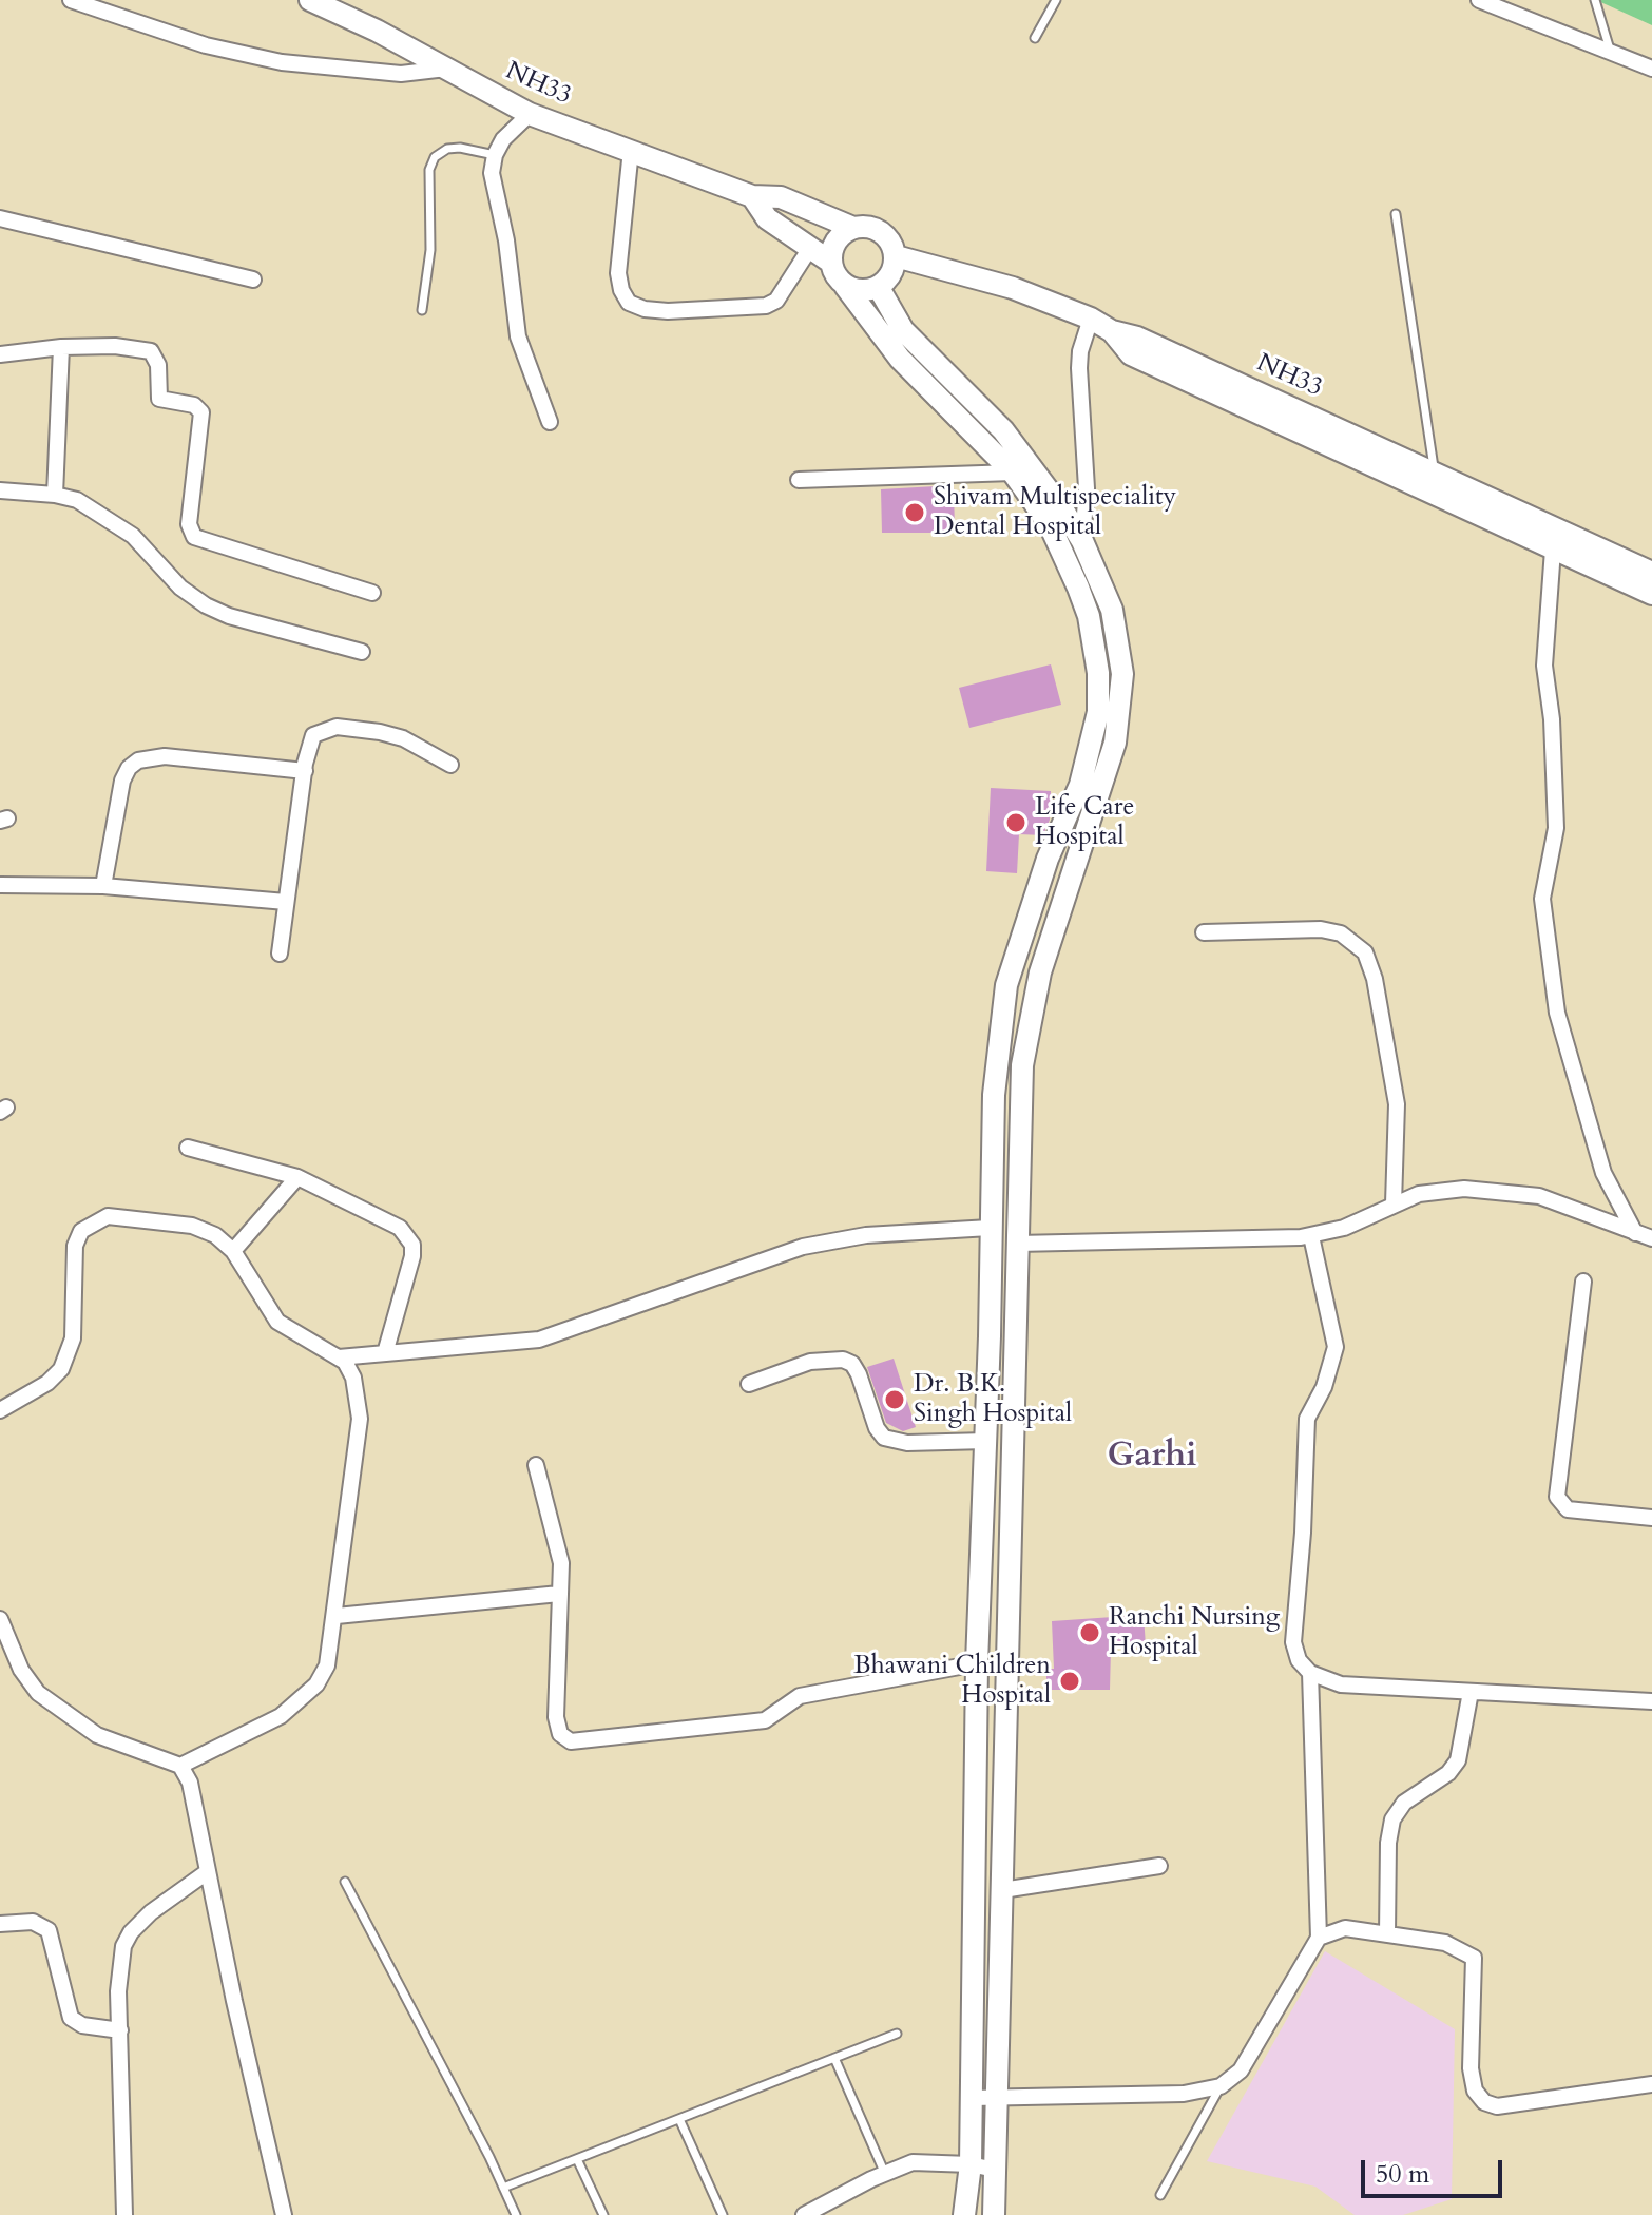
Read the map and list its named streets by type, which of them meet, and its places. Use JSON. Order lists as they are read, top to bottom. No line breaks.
{"streets":{"main road":["NH33"]},"districts":["Garhi"],"places":["Shivam Multispeciality Dental Hospital","Life Care Hospital","Dr. B.K. Singh Hospital","Ranchi Nursing Hospital","Bhawani Children Hospital"],"scale_bar":"50 m"}
